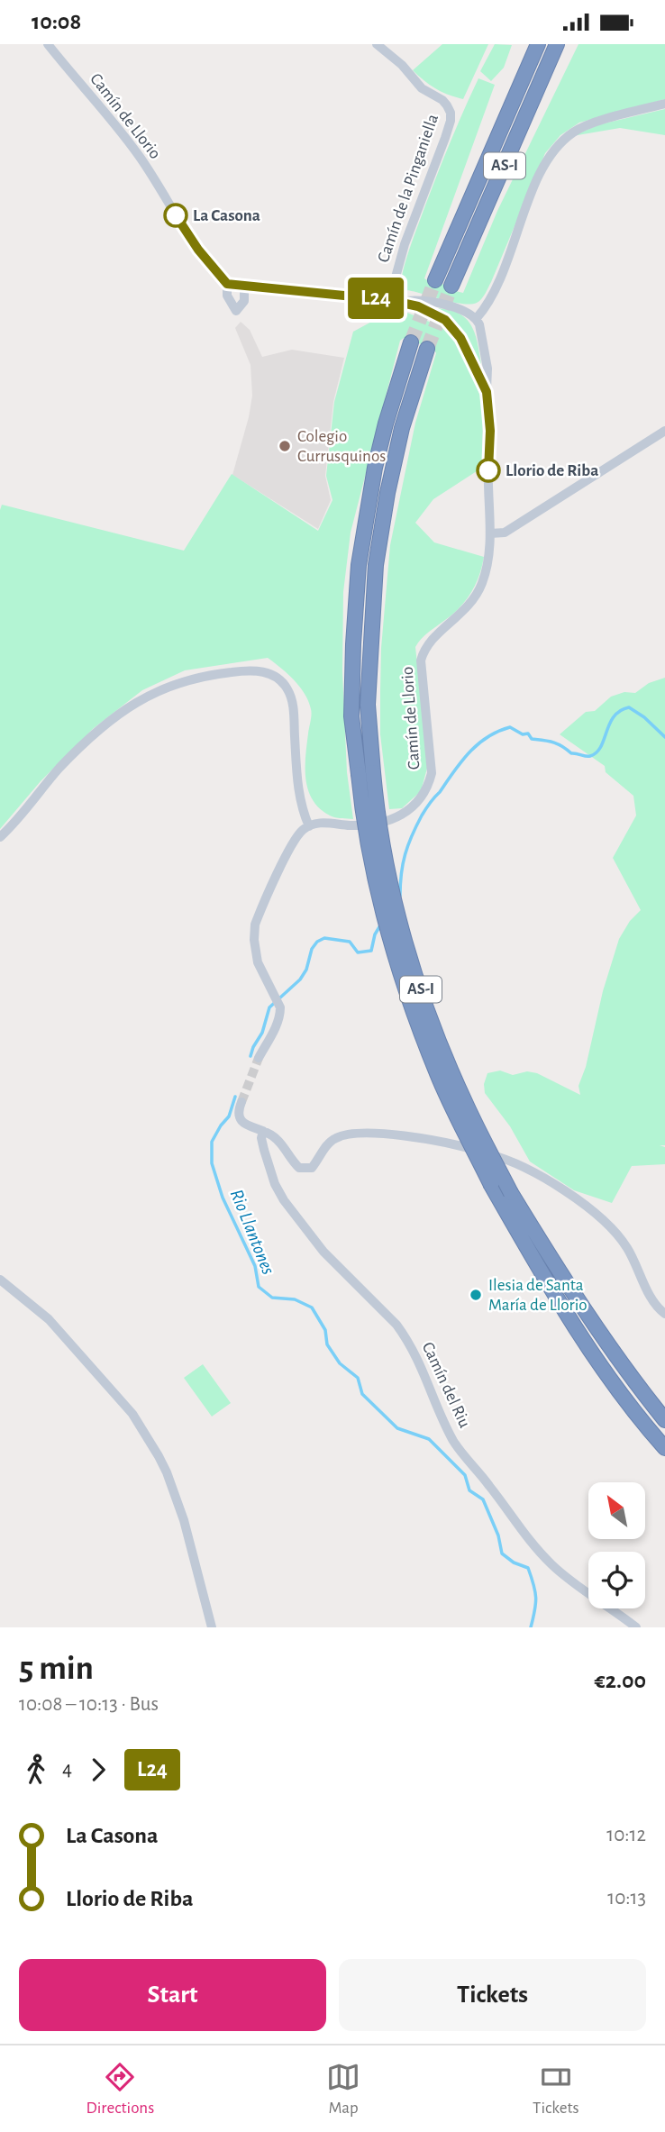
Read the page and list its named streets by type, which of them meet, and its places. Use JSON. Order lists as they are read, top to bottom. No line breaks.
{"streets":{"highway":["AS-I"],"street":["Camín de Llorio","Camín de la Pinganiella","Camín del Riu"]},"crossings":[["Camín de Llorio","Camín de la Pinganiella"]],"water":["Rio Llantones"],"places":["La Casona","Colegio Currusquinos","Llorio de Riba","Ilesia de Santa María de Llorio"],"lines":["bus line L24"],"north":"top left","page":{"status":"10:08","on_map":"L24","heading":["5 min","10:08 – 10:13 · Bus","€2.00"],"legs":["4","L24"],"list":[{"name":"La Casona","value":"10:12"},{"name":"Llorio de Riba","value":"10:13"}],"buttons":["Start","Tickets"],"tabs":["Directions","Map","Tickets"]}}
